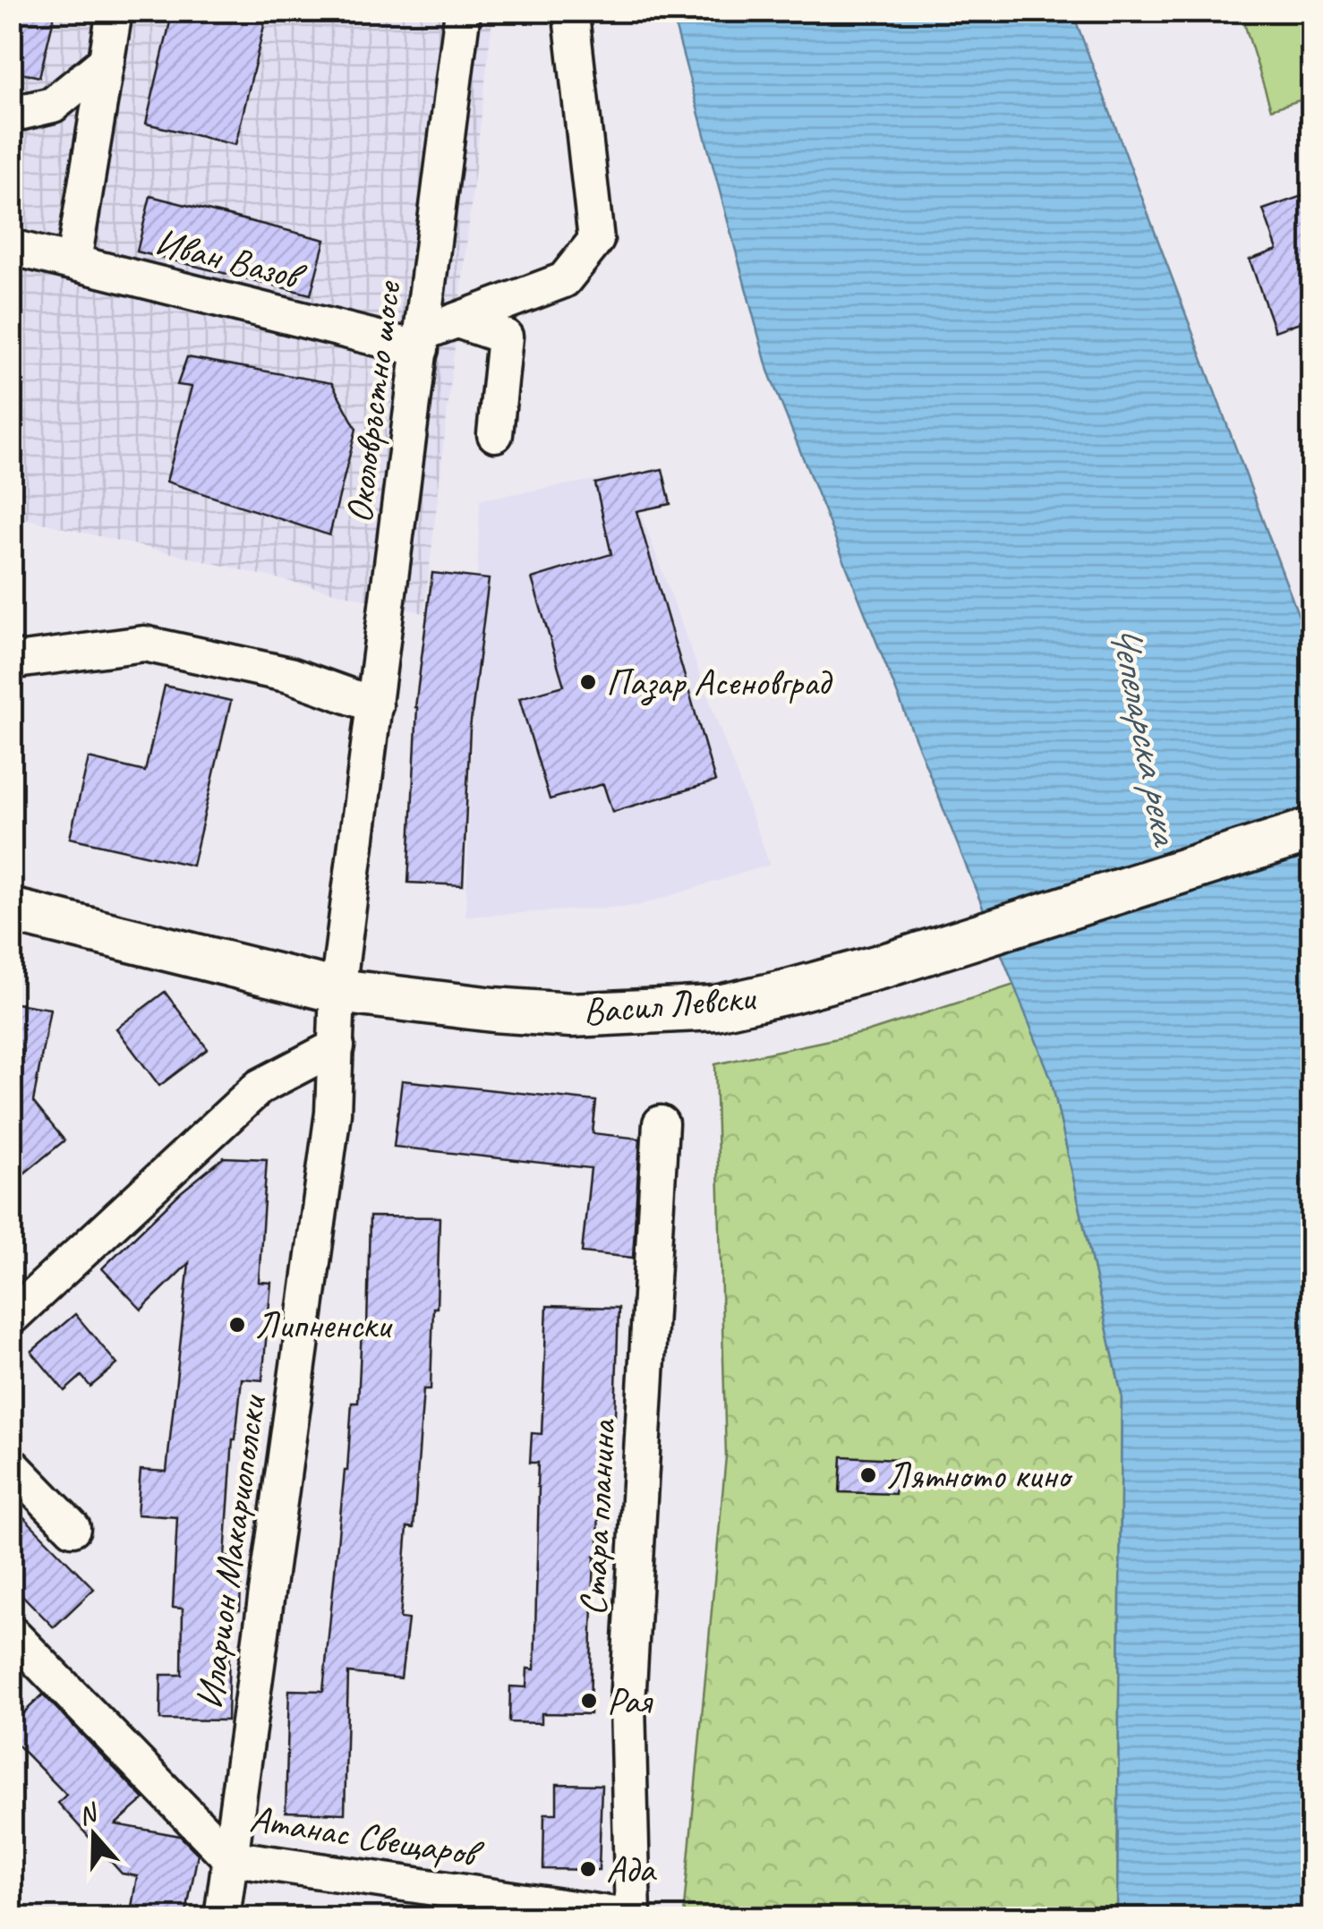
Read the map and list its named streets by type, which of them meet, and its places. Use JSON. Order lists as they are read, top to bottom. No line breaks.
{"streets":{"main road":["Васил Левски"],"street":["Иван Вазов","Околовръстно шосе","Стара планина","Иларион Макариополски","Атанас Свещаров"]},"crossings":[["Иван Вазов","Околовръстно шосе"],["Околовръстно шосе","Васил Левски"],["Околовръстно шосе","Иларион Макариополски"],["Васил Левски","Иларион Макариополски"],["Стара планина","Атанас Свещаров"],["Иларион Макариополски","Атанас Свещаров"]],"water":["Чепеларска река"],"places":["Пазар Асеновград","Липненски","Лятното кино","Рая","Ада"],"north":"top"}
